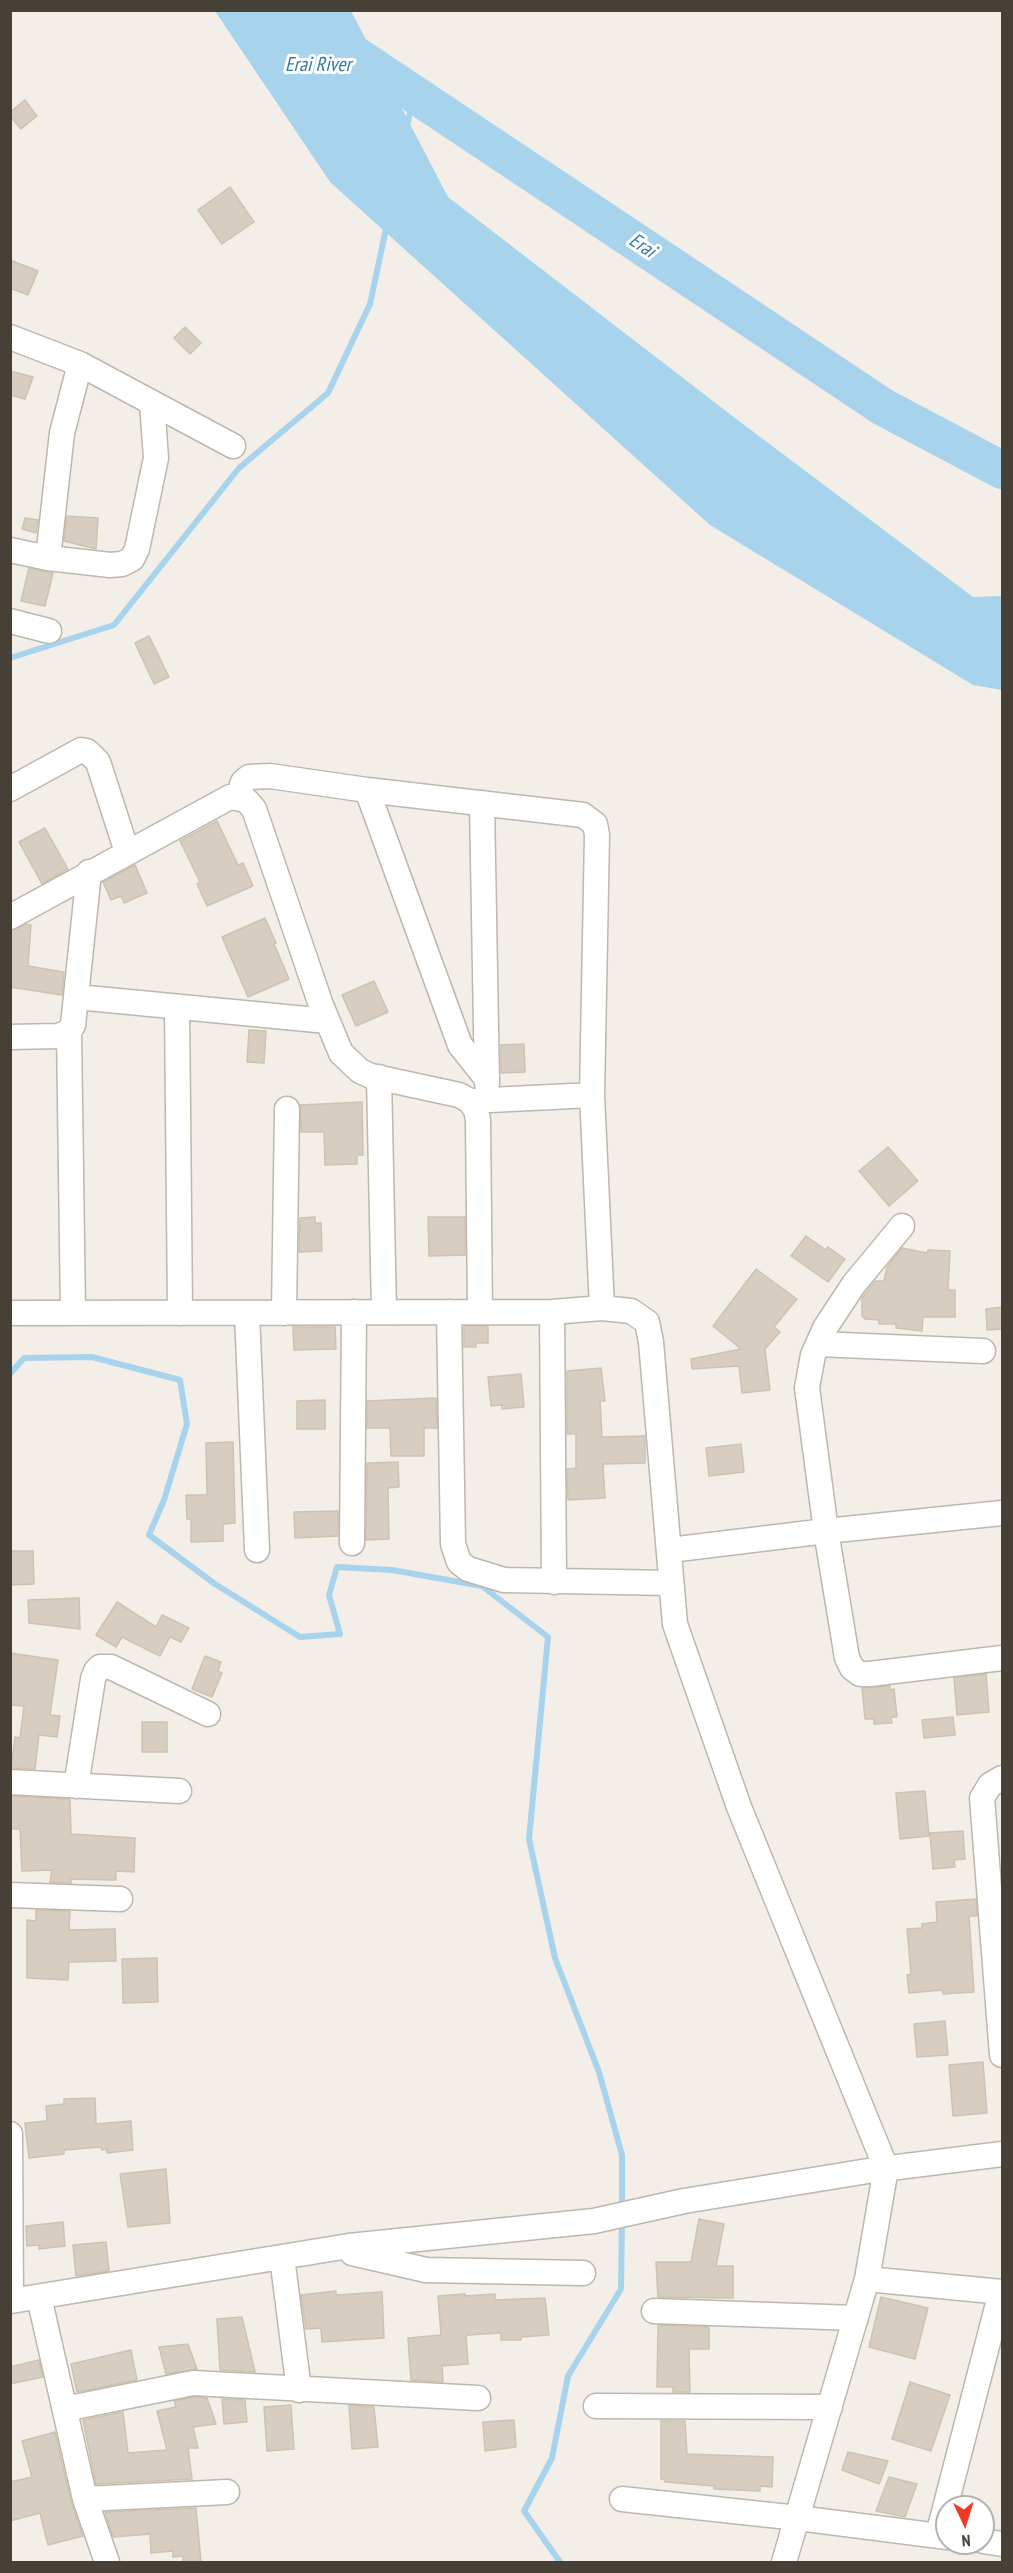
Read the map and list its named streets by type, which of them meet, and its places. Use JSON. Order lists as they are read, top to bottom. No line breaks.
{"water":["Erai River","Erai"],"north":"bottom"}
